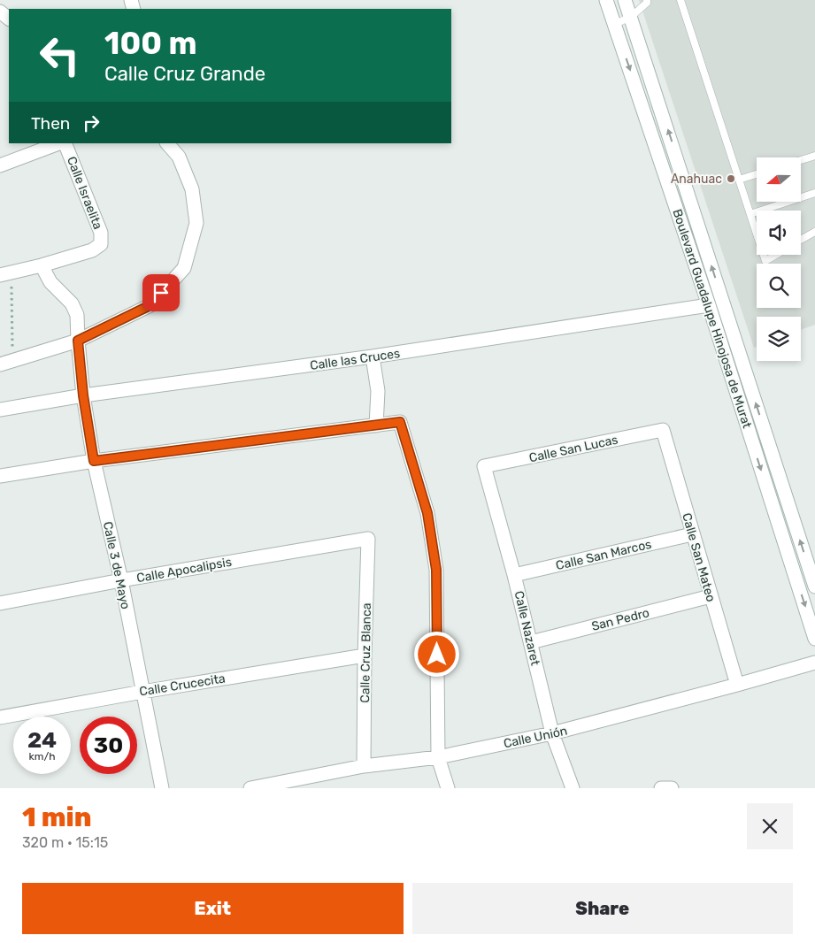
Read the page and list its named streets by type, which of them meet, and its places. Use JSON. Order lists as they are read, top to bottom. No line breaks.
{"streets":{"street":["Calle Israelita","Boulevard Guadalupe Hinojosa de Murat","Calle las Cruces","Calle San Lucas","Calle San Marcos","Calle San Mateo","Calle 3 de Mayo","Calle Apocalipsis","San Pedro","Calle Nazaret","Calle Cruz Blanca","Calle Crucecita","Calle Unión"]},"crossings":[["Calle Israelita","Calle 3 de Mayo"],["Boulevard Guadalupe Hinojosa de Murat","Calle las Cruces"],["Calle las Cruces","Calle 3 de Mayo"],["Calle San Lucas","Calle San Mateo"],["Calle San Lucas","Calle Nazaret"],["Calle San Marcos","Calle San Mateo"],["Calle San Marcos","Calle Nazaret"],["Calle San Mateo","San Pedro"],["Calle San Mateo","Calle Unión"],["Calle 3 de Mayo","Calle Apocalipsis"],["Calle 3 de Mayo","Calle Crucecita"],["Calle Apocalipsis","Calle Cruz Blanca"],["San Pedro","Calle Nazaret"],["Calle Nazaret","Calle Unión"],["Calle Cruz Blanca","Calle Crucecita"],["Calle Cruz Blanca","Calle Unión"]],"places":["Anahuac"],"north":"left","page":{"turn":["100 m","Calle Cruz Grande"],"then":"Then","speed":"24 km/h","limit":"30","heading":["1 min","320 m · 15:15"],"buttons":["Exit","Share"]}}
